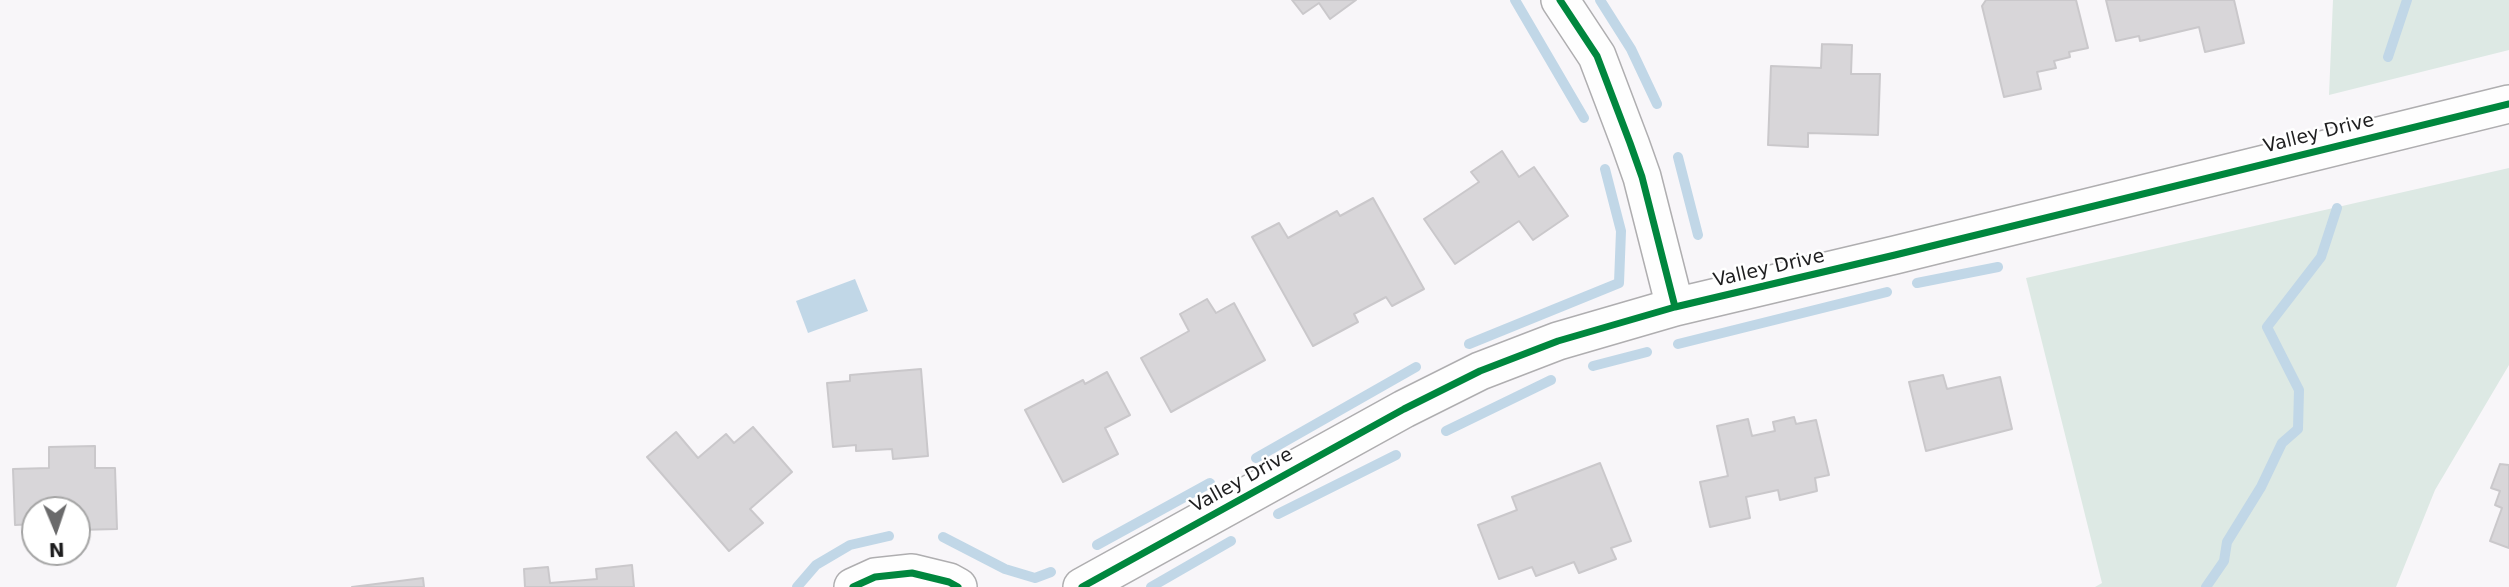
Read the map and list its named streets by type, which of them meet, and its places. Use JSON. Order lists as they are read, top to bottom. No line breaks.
{"streets":{"street":["Valley Drive"]},"north":"bottom"}
